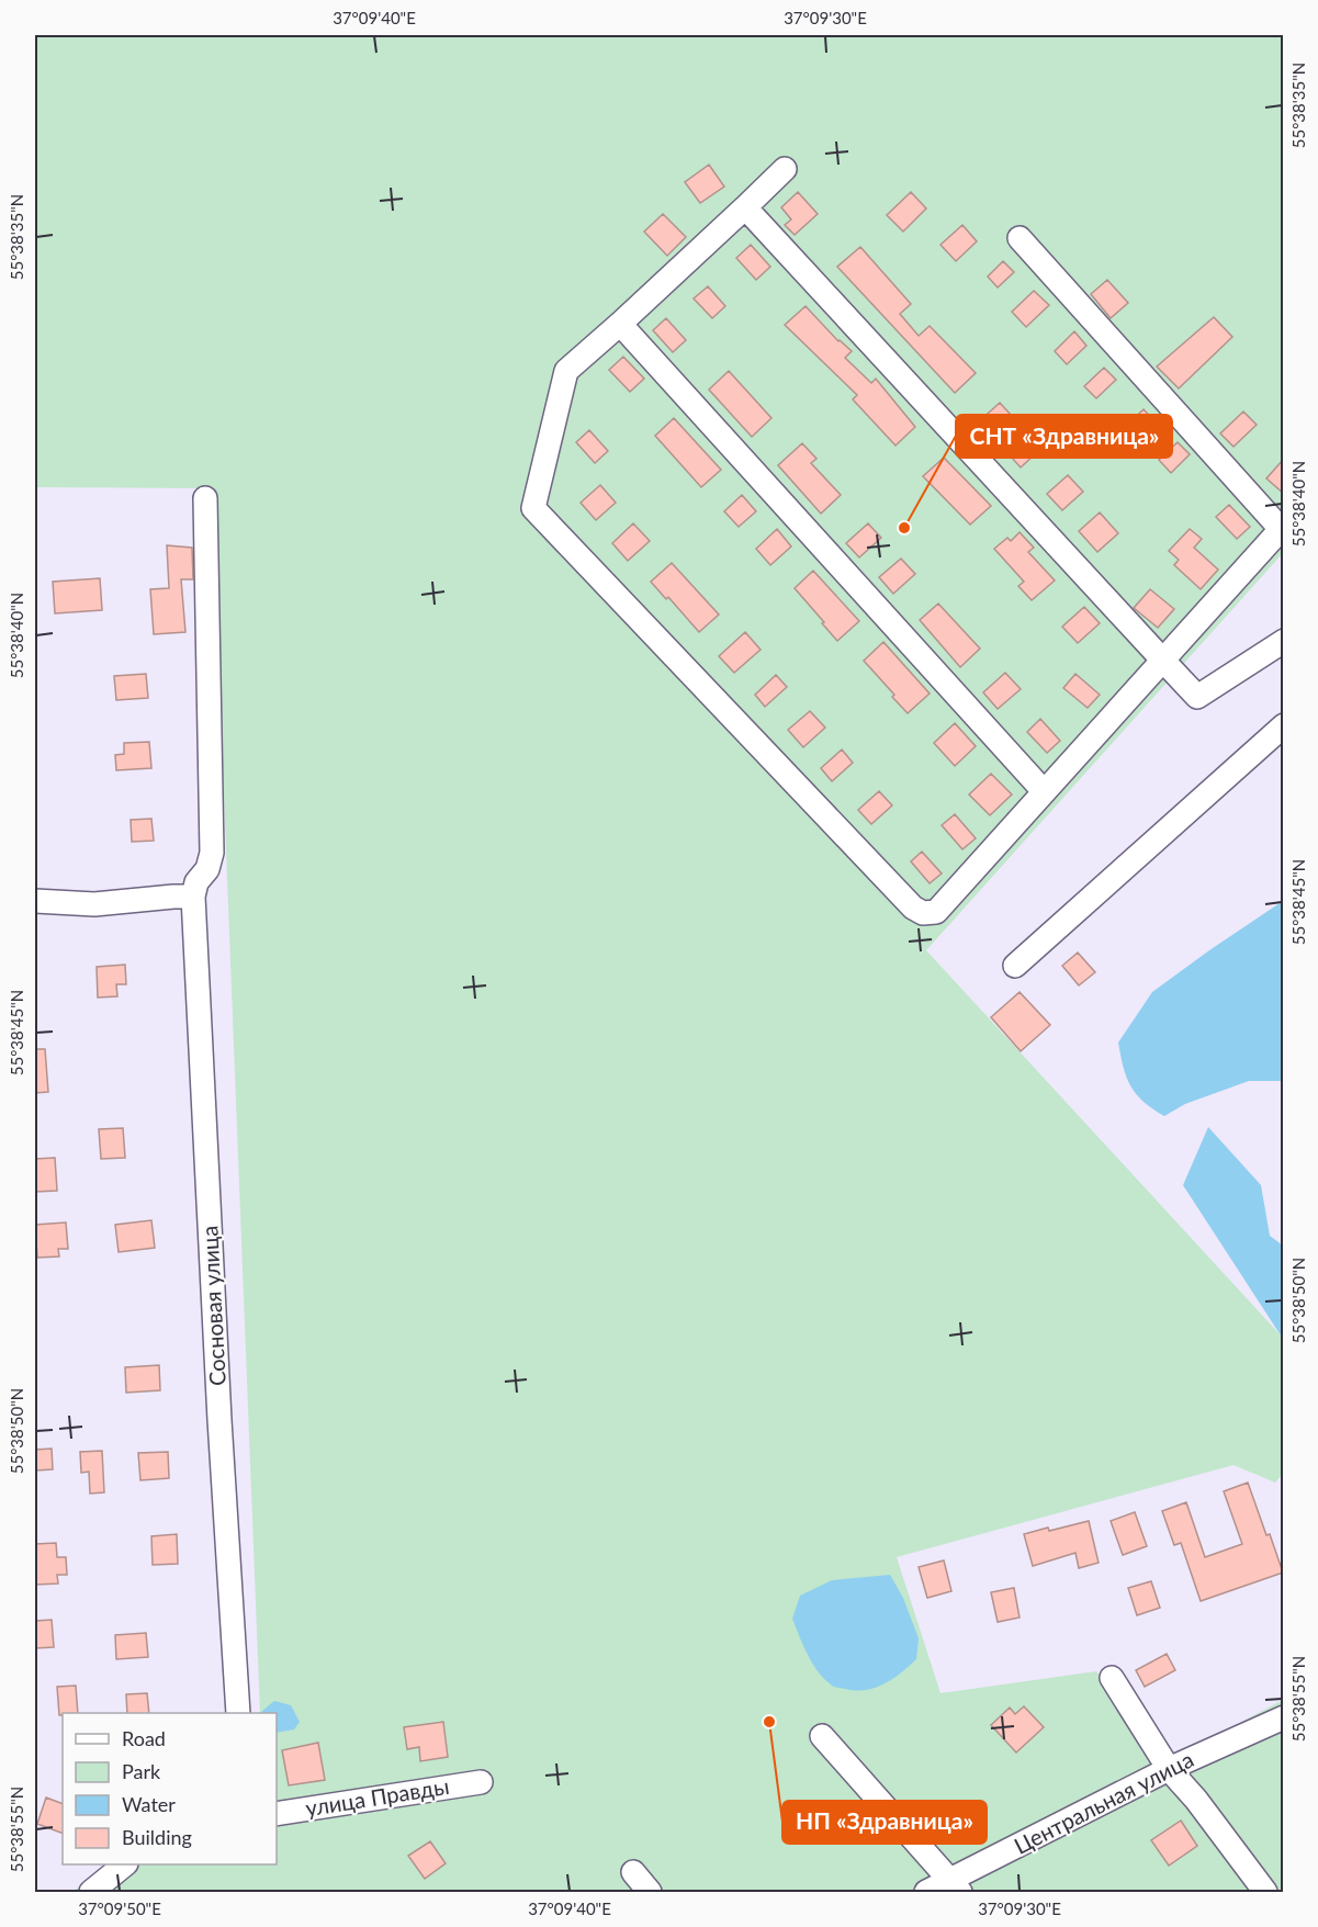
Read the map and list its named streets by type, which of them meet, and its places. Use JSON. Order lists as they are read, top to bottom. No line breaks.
{"streets":{"street":["Сосновая улица","улица Правды","Центральная улица"]},"places":["СНТ «Здравница»","НП «Здравница»"],"legend":["Road","Park","Water","Building"],"coordinates":["37°09'40\"E","37°09'30\"E","55°38'35\"N","55°38'40\"N","55°38'45\"N","55°38'50\"N","55°38'55\"N","37°09'50\"E"]}
